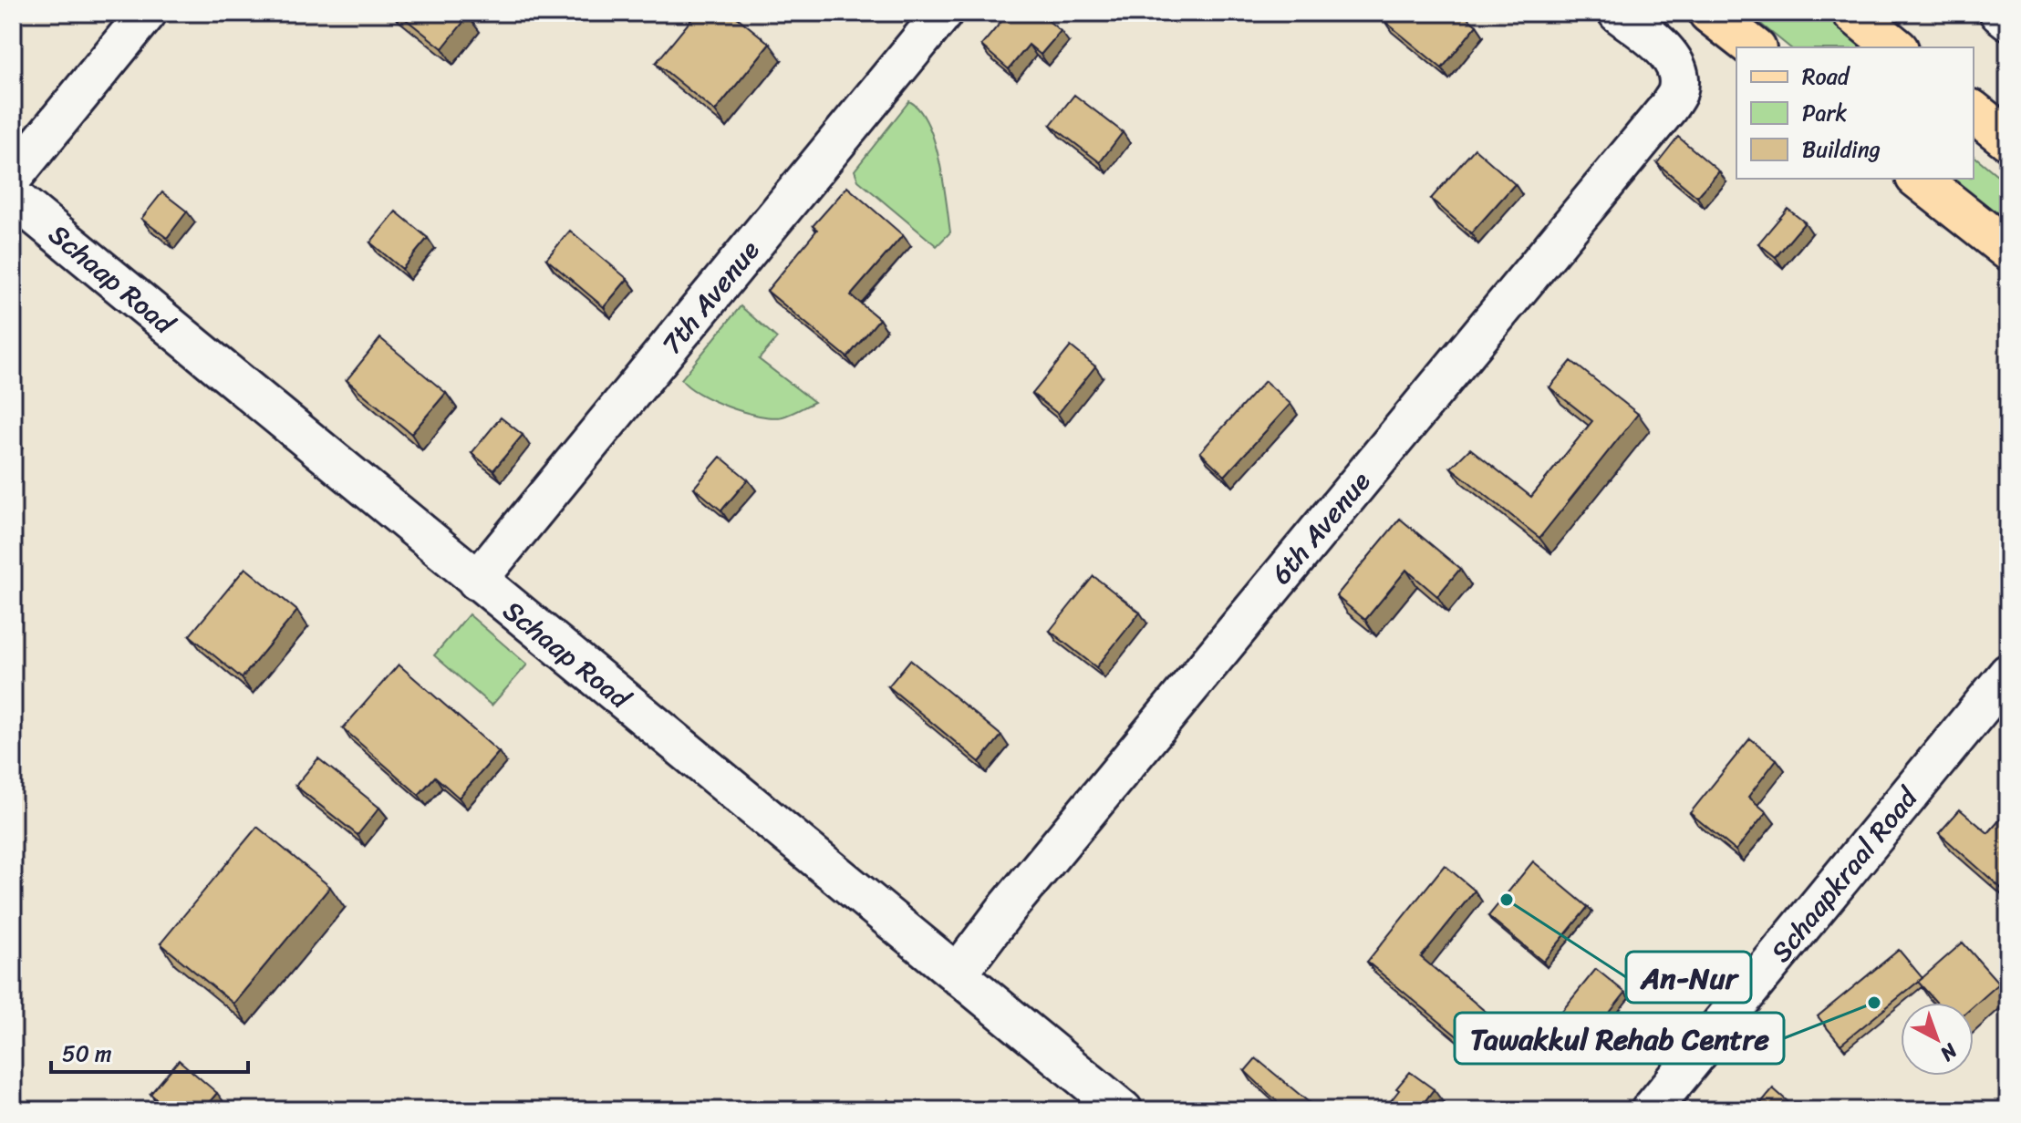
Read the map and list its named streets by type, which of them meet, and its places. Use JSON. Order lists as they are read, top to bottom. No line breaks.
{"streets":{"street":["Schaap Road","7th Avenue","6th Avenue","Schaapkraal Road"]},"crossings":[["Schaap Road","7th Avenue"],["Schaap Road","6th Avenue"]],"places":["An-Nur","Tawakkul Rehab Centre"],"legend":["Road","Park","Building"],"scale_bar":"50 m","north":"bottom right"}
